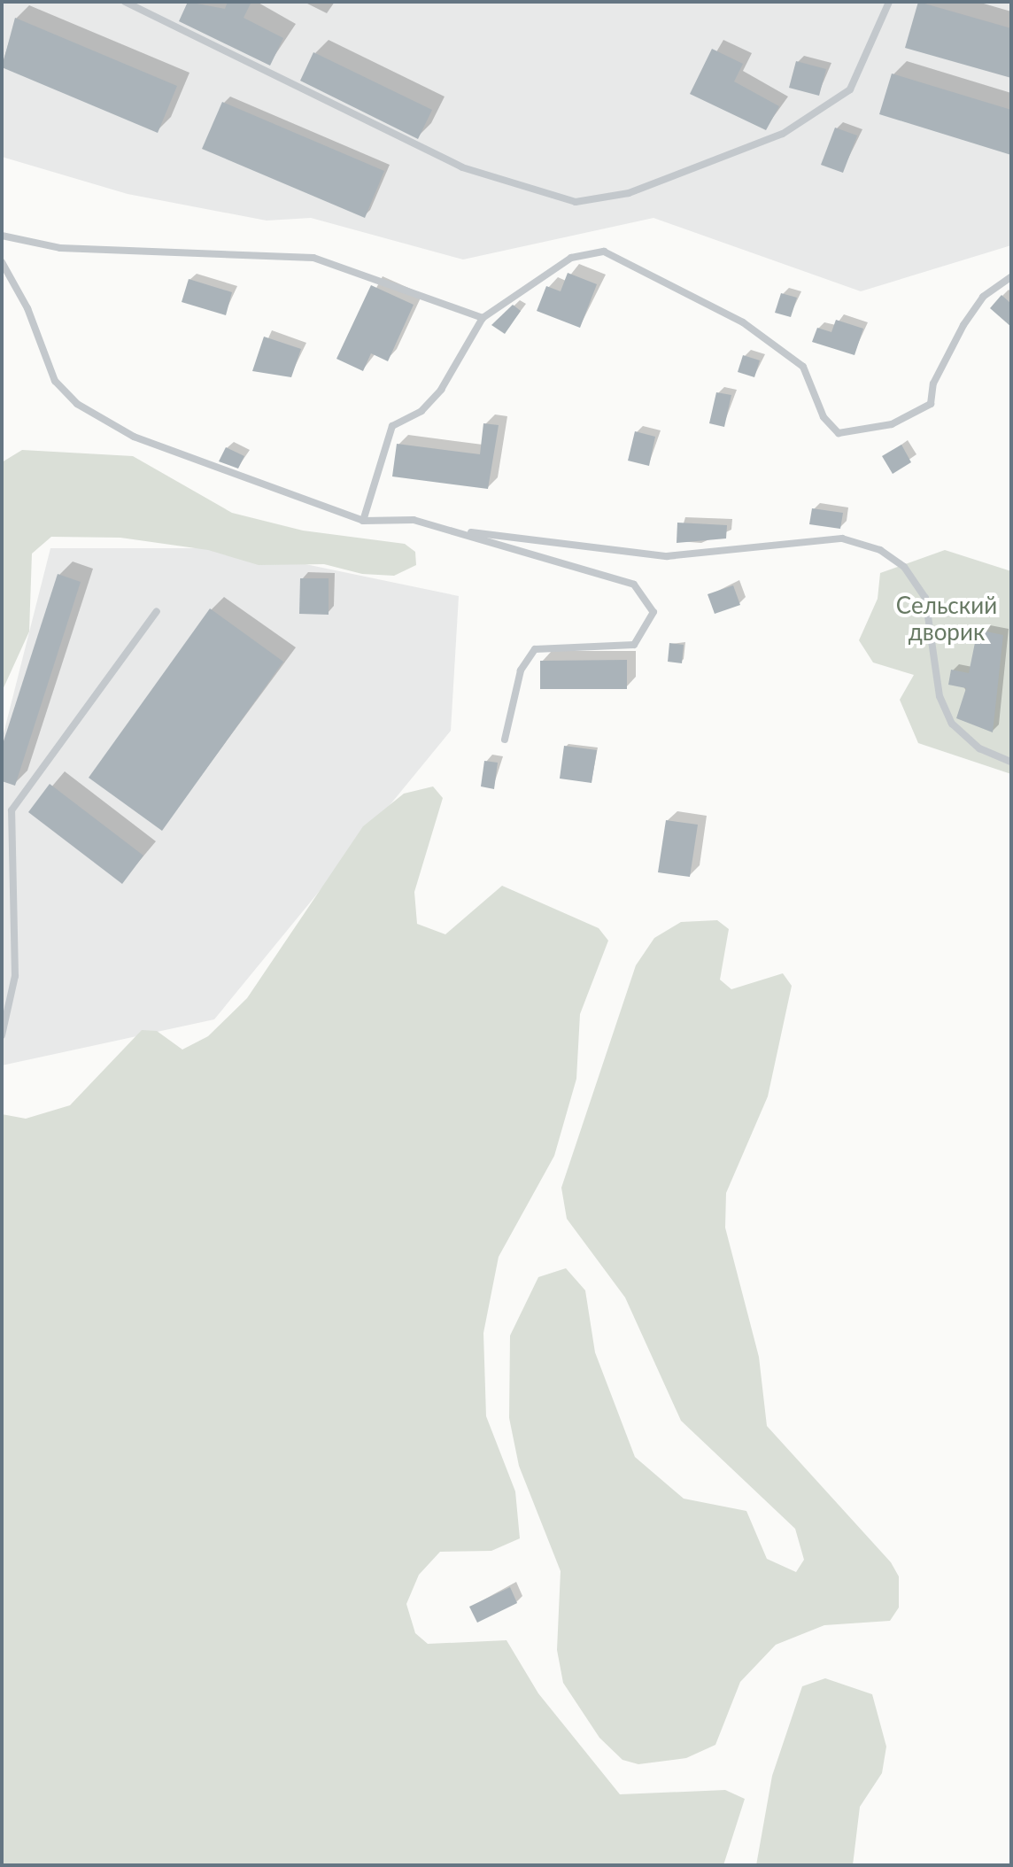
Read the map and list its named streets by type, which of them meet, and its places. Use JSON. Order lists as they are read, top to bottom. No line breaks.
{"parks":["Сельский дворик"]}
